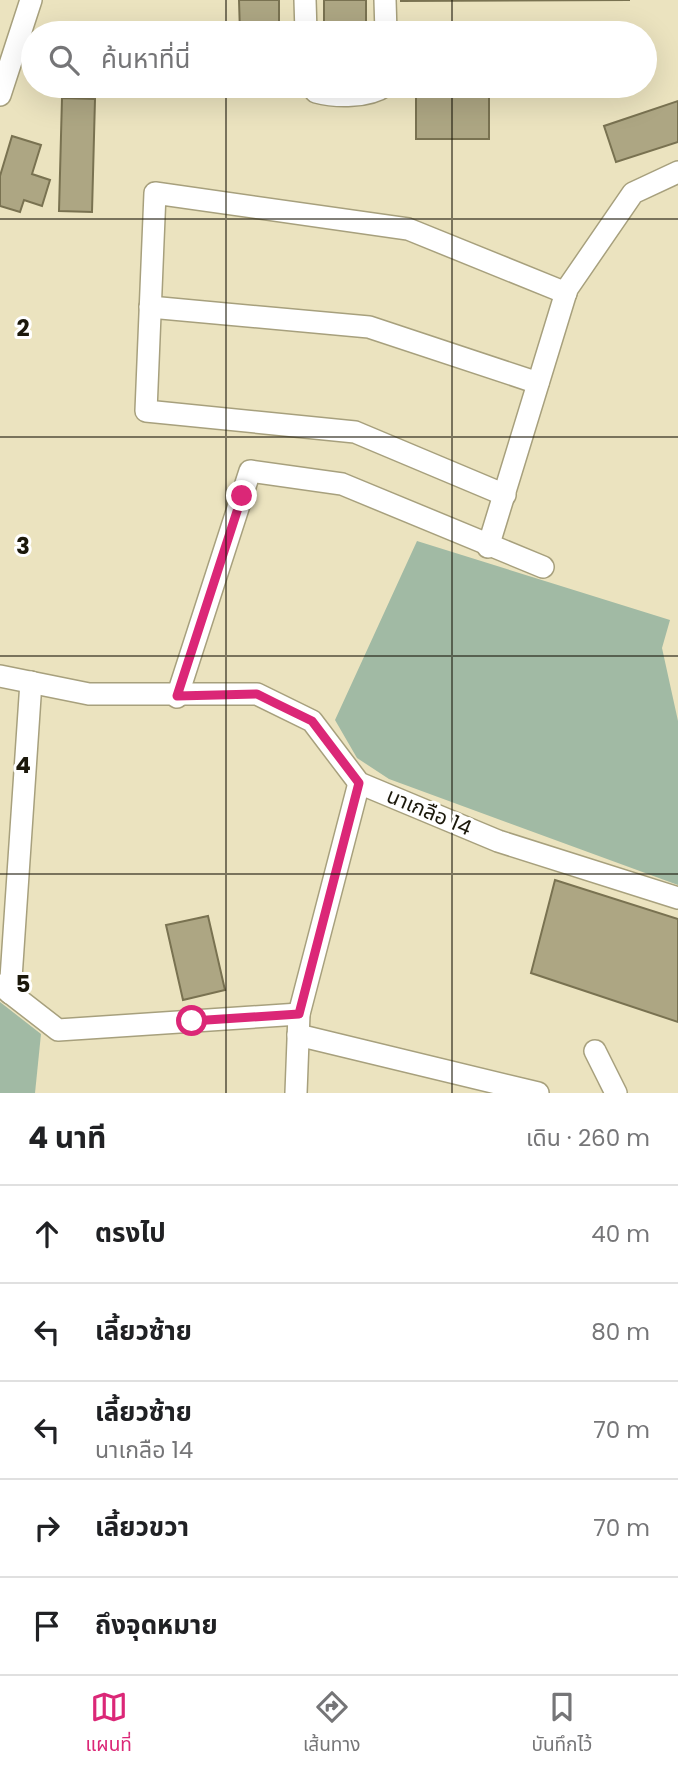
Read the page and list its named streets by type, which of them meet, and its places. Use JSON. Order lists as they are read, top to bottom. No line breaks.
{"streets":{"street":["นาเกลือ 14"]},"page":{"search":"ค้นหาที่นี่","heading":["4 นาที","เดิน · 260 m"],"list":[["ตรงไป","40 m"],["เลี้ยวซ้าย","80 m"],["เลี้ยวซ้าย","นาเกลือ 14","70 m"],["เลี้ยวขวา","70 m"],"ถึงจุดหมาย"],"nav":["แผนที่","เส้นทาง","บันทึกไว้"]},"grid":{"rows":["2","3","4","5"]}}
